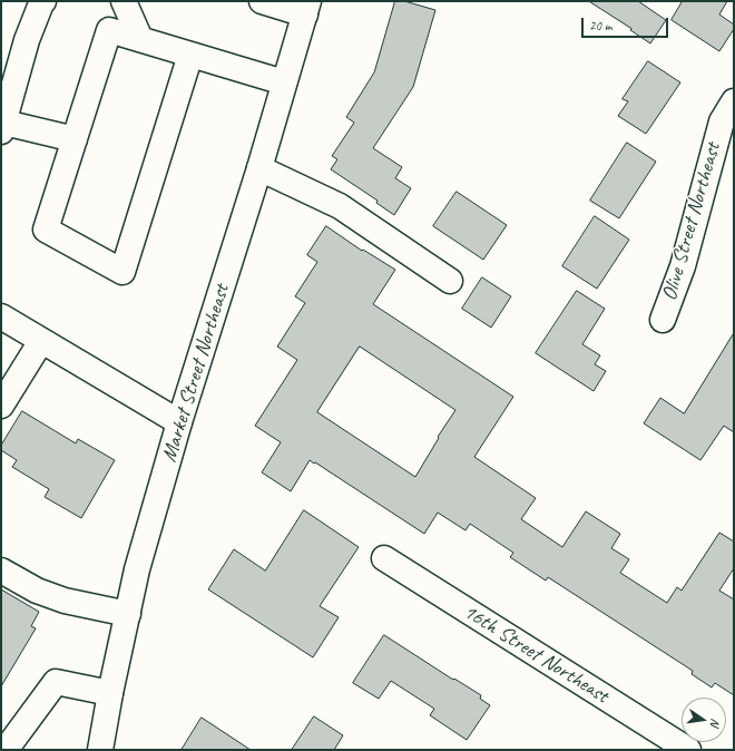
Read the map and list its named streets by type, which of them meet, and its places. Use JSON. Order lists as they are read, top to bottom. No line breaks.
{"streets":{"street":["Olive Street Northeast","Market Street Northeast","16th Street Northeast"]},"scale_bar":"20 m","north":"right"}
